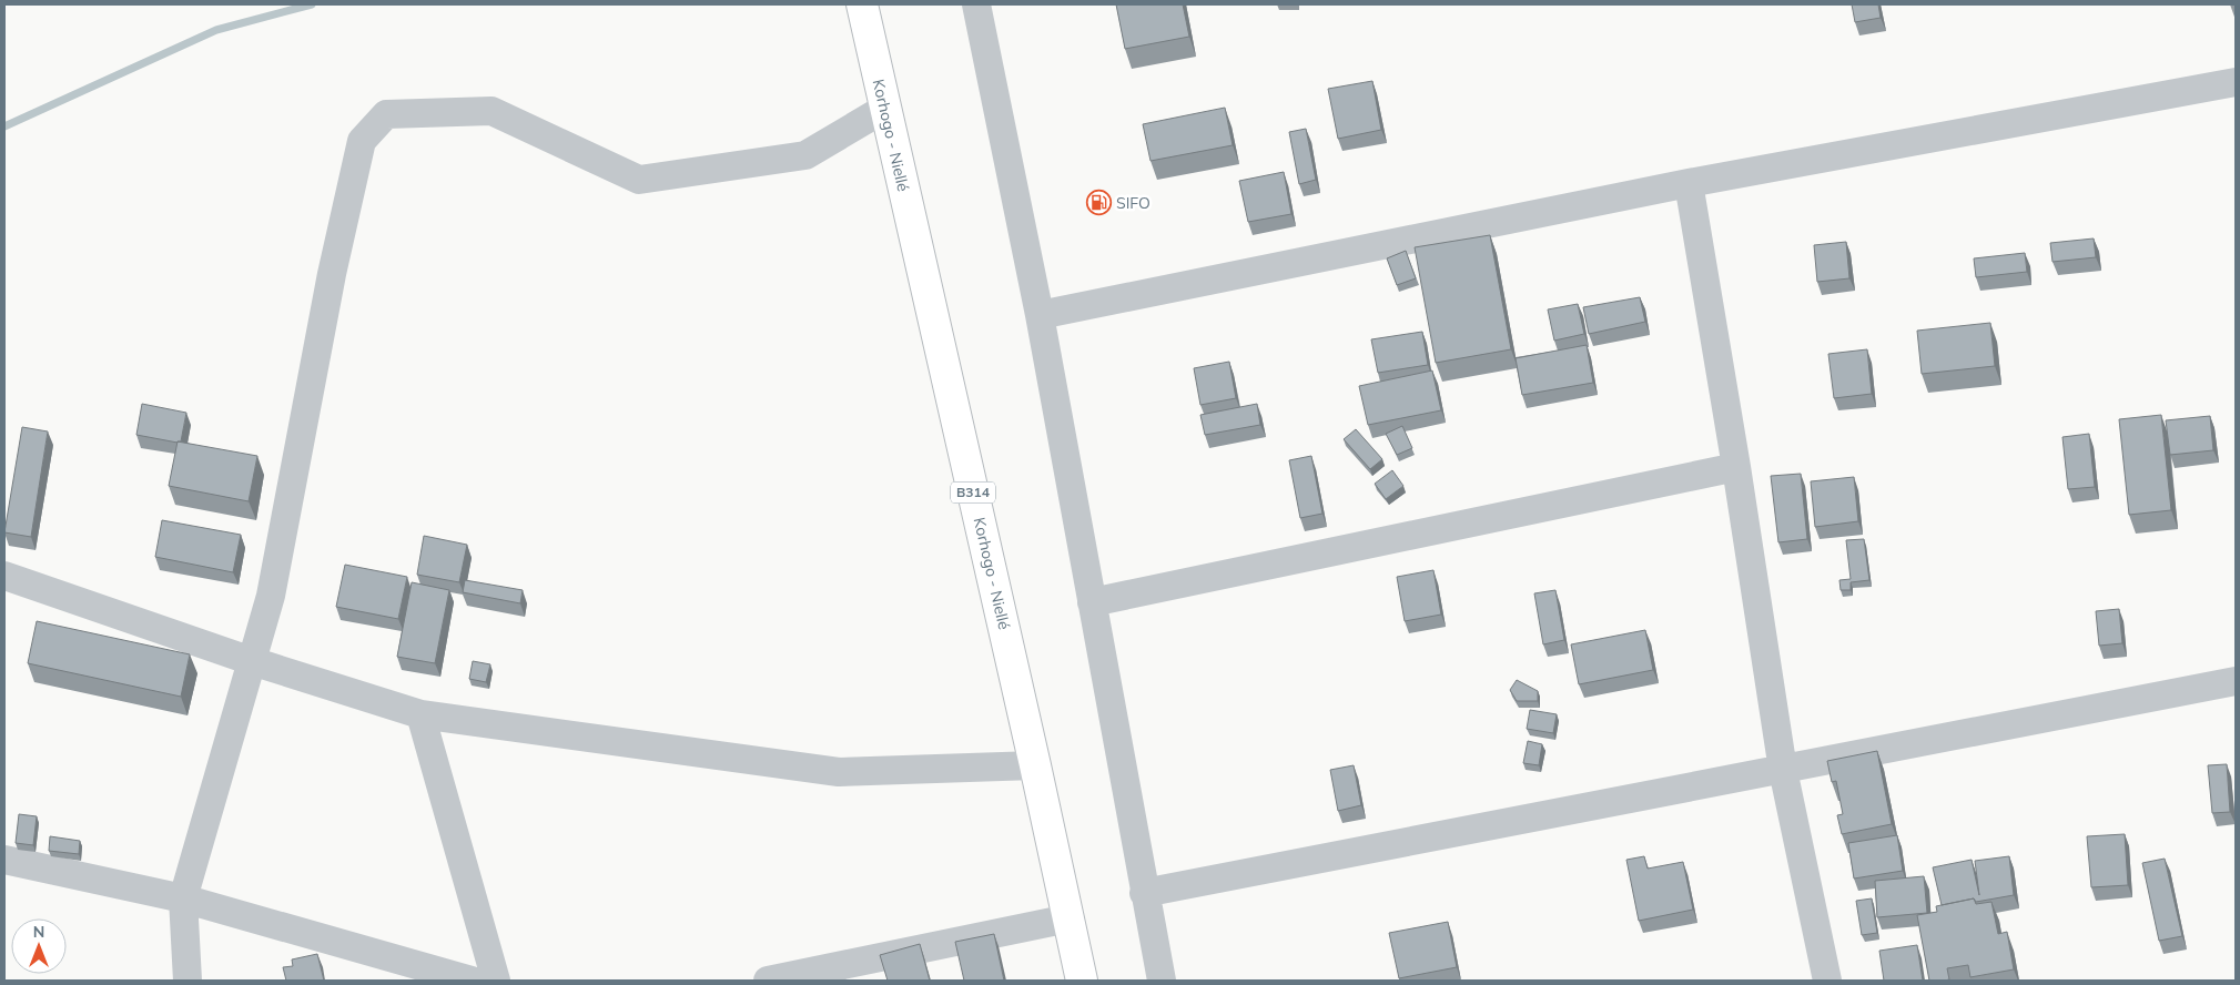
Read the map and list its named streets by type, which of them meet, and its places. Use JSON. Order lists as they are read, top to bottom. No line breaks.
{"streets":{"main road":["Korhogo - Niellé","B314"]},"places":{"fuel station":["SIFO"]},"north":"top"}
